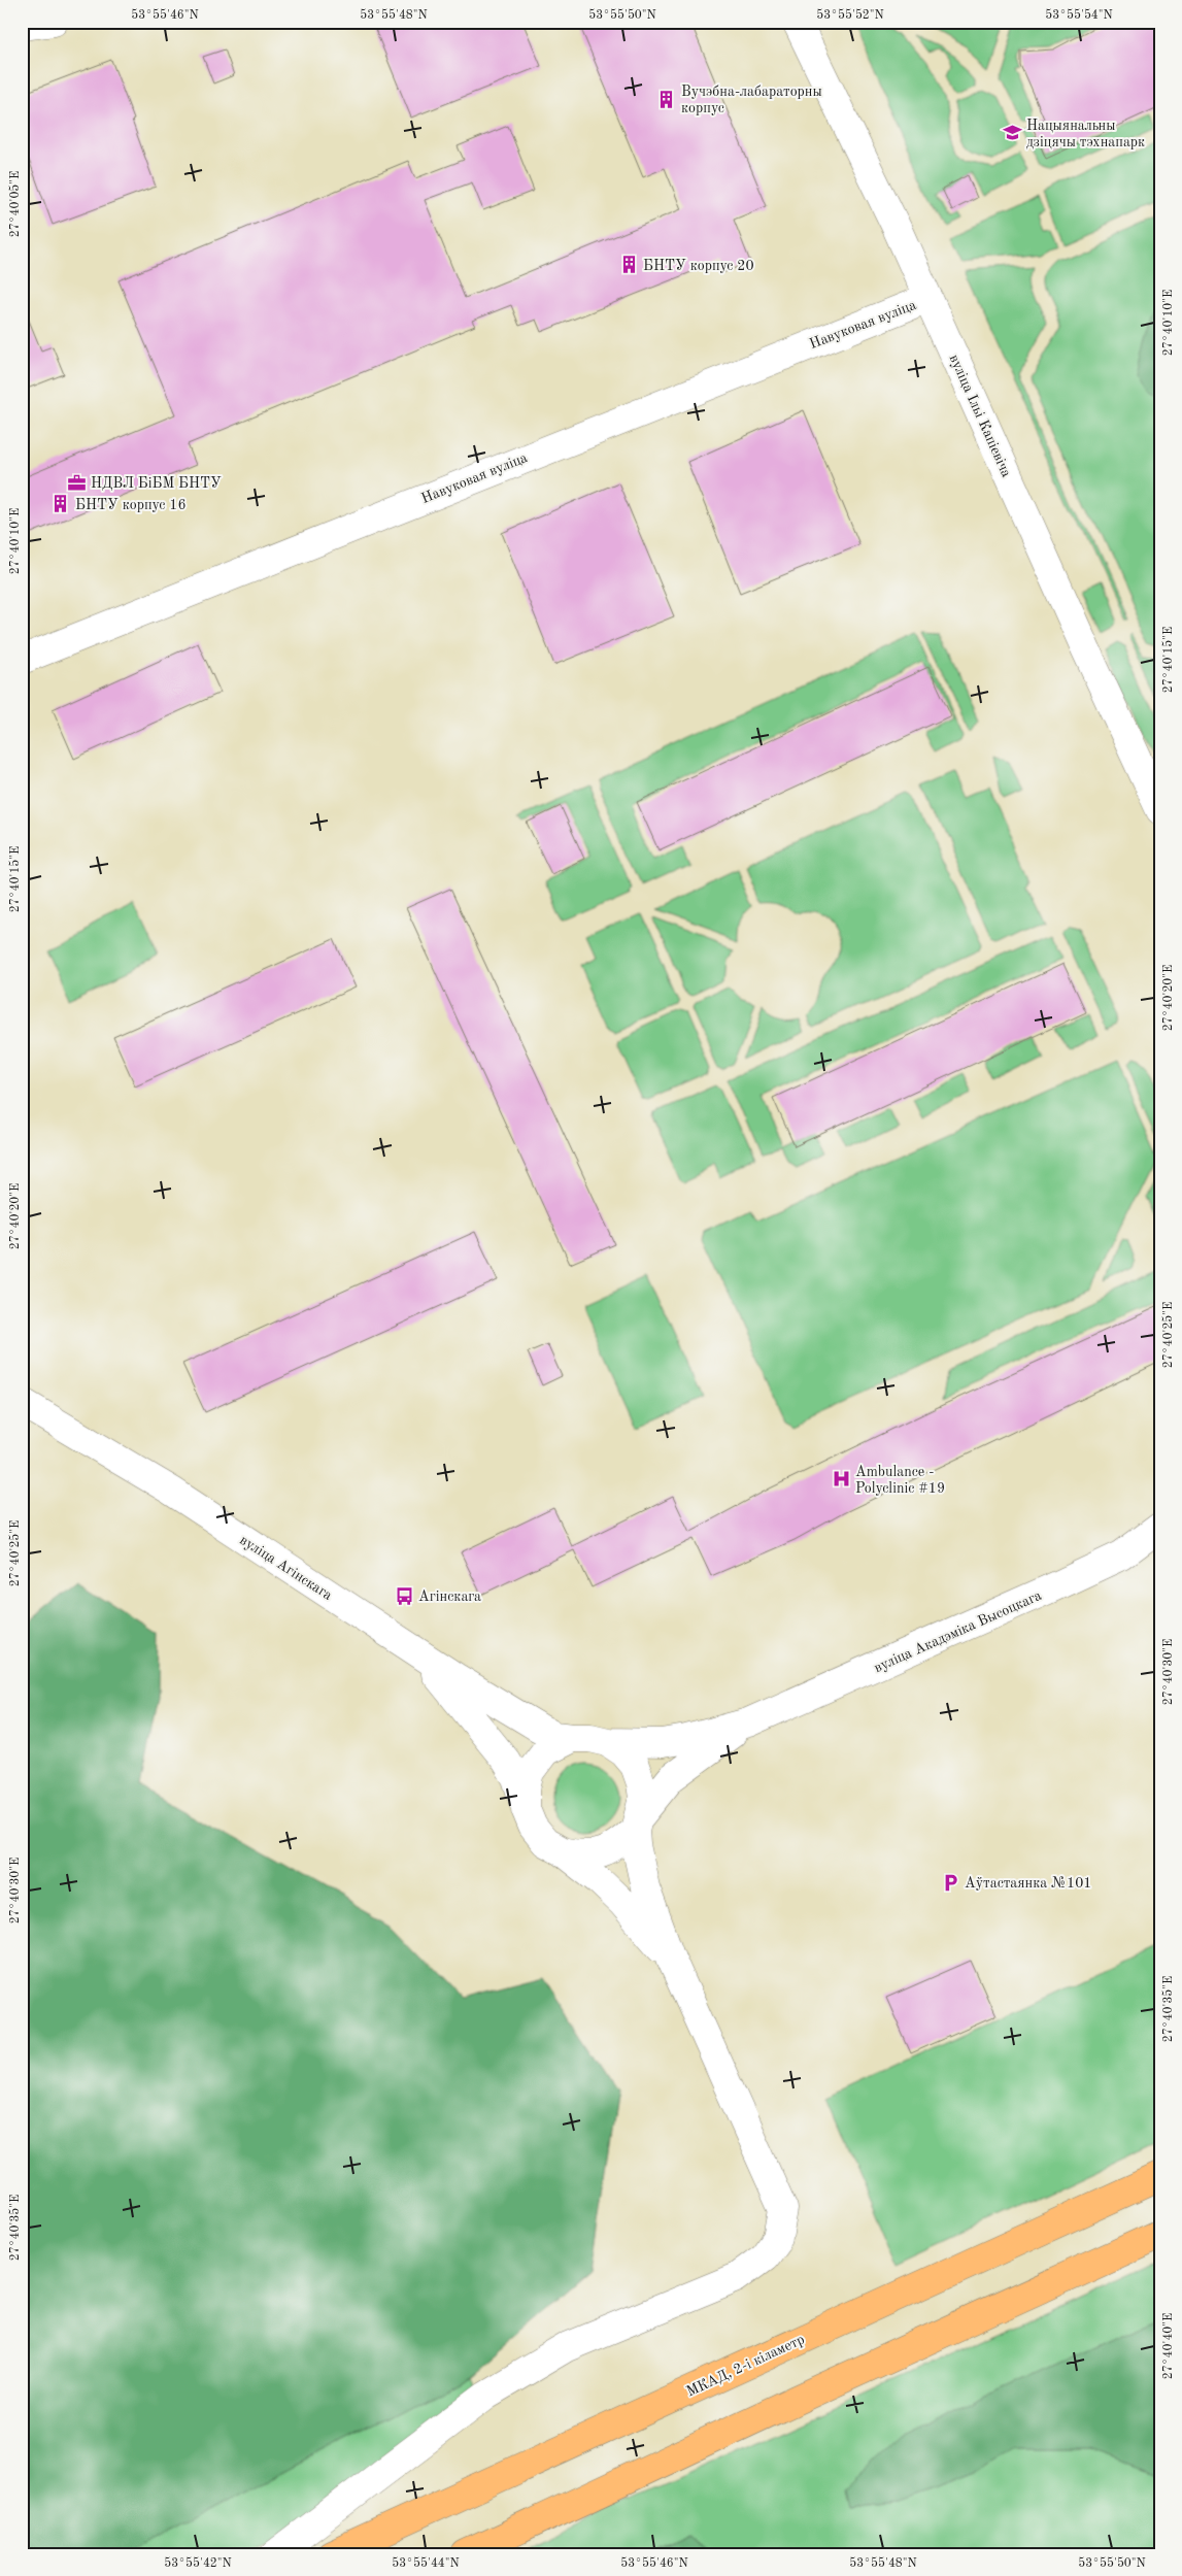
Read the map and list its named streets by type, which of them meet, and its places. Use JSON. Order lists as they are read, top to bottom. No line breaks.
{"streets":{"highway":["МКАД, 2-і кіламетр"],"street":["Навуковая вуліца","вуліца Ільі Капіевіча","вуліца Агінскага","вуліца Акадэміка Высоцкага"]},"crossings":[["Навуковая вуліца","вуліца Ільі Капіевіча"]],"places":{"building":["Вучэбна-лабараторны корпус","БНТУ корпус 20","БНТУ корпус 16"],"school or university":["Нацыянальны дзіцячы тэхнапарк"],"office":["НДВЛ БіБМ БНТУ"],"hospital":["Ambulance - Polyclinic #19"],"bus stop":["Агінскага"],"parking":["Аўтастаянка №101"]},"coordinates":["53°55'46\"N","53°55'48\"N","53°55'50\"N","53°55'52\"N","53°55'54\"N","27°40'05\"E","27°40'10\"E","27°40'15\"E","27°40'20\"E","27°40'25\"E","27°40'30\"E","27°40'35\"E","27°40'40\"E","53°55'42\"N","53°55'44\"N"]}
